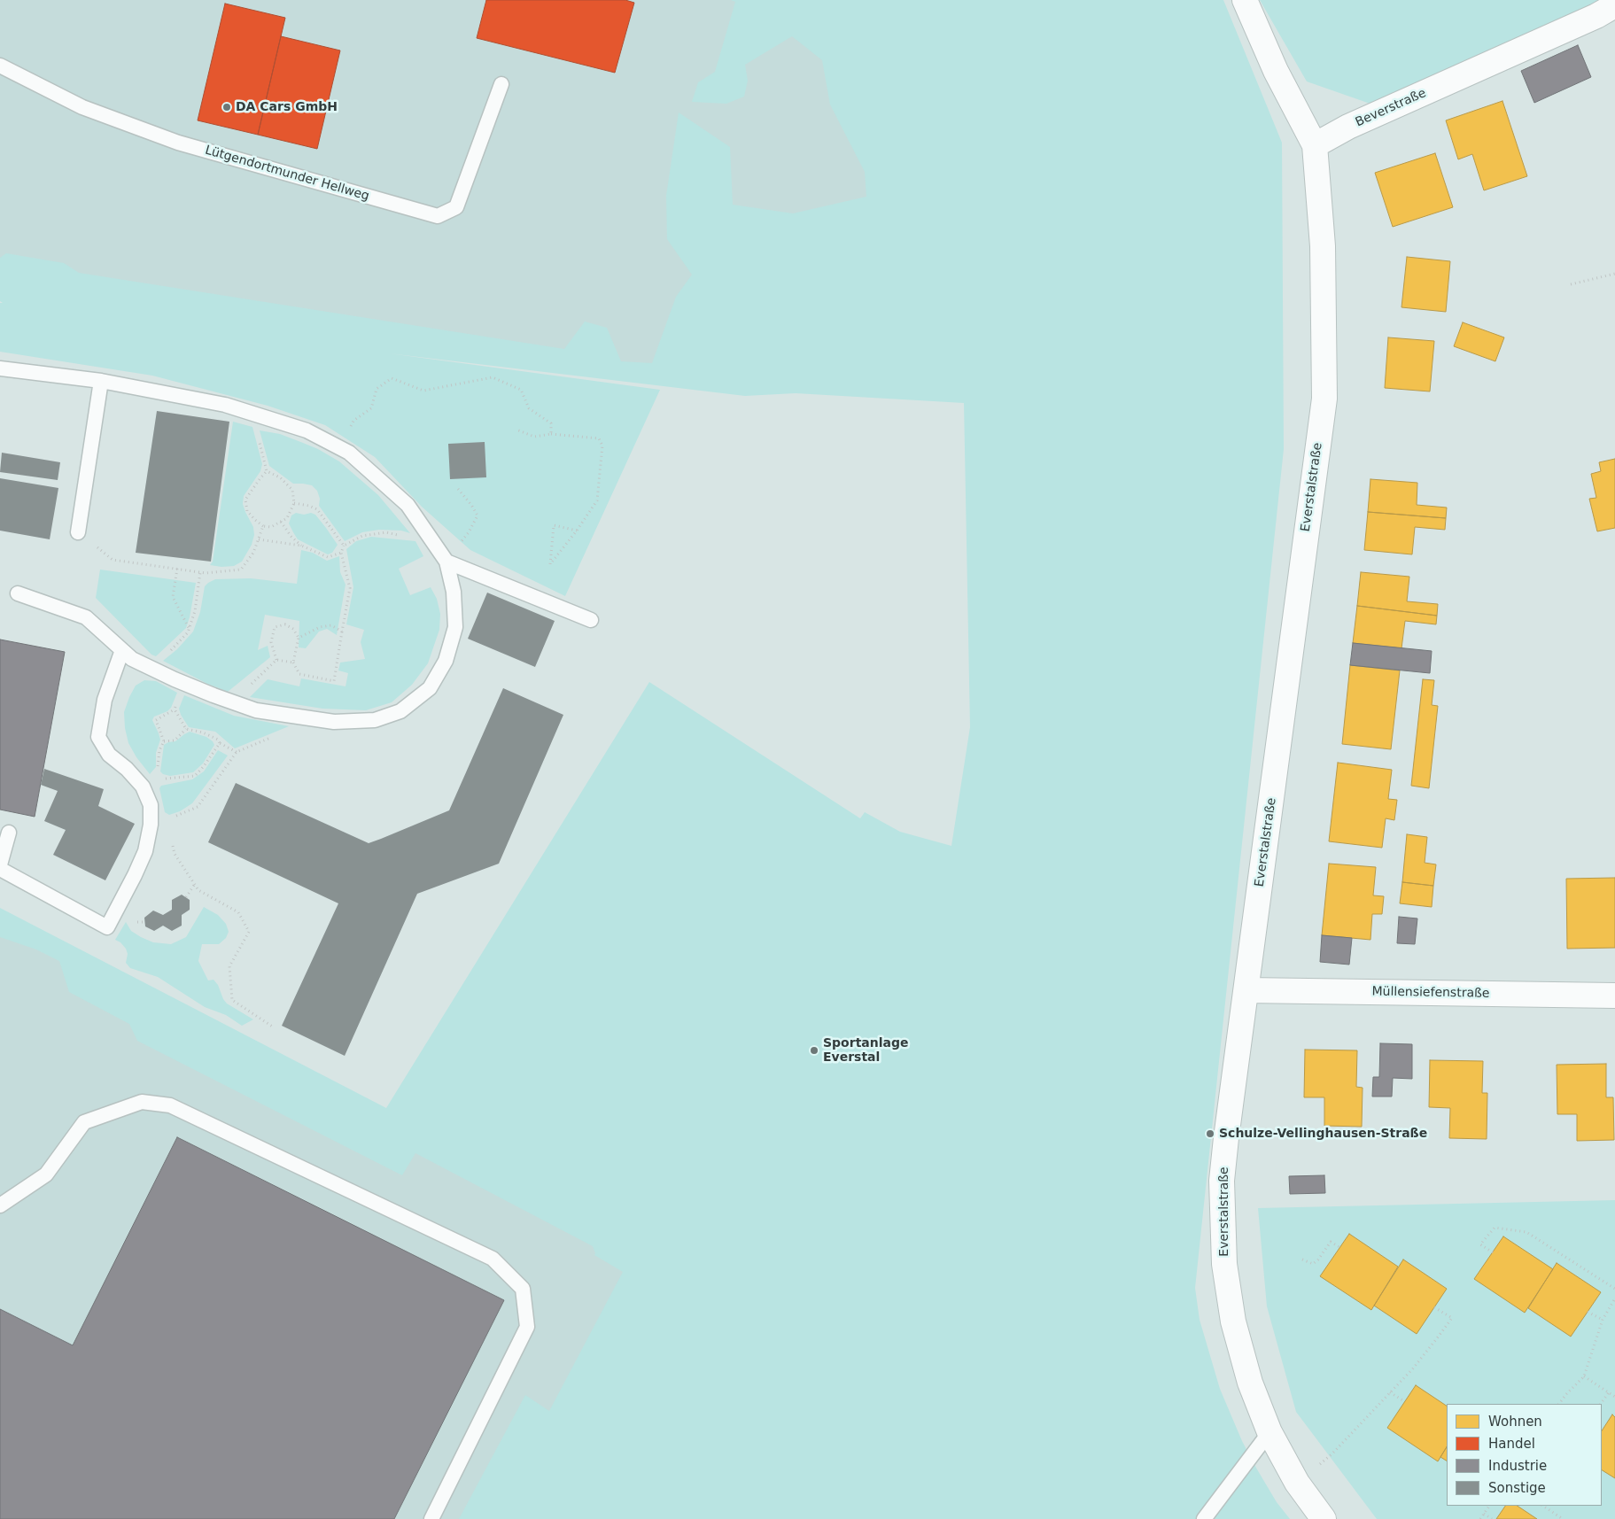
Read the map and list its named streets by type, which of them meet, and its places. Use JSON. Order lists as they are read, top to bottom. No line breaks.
{"streets":{"street":["Beverstraße","Everstalstraße","Müllensiefenstraße"],"lane":["Lütgendortmunder Hellweg"]},"crossings":[["Beverstraße","Everstalstraße"],["Everstalstraße","Müllensiefenstraße"]],"places":["DA Cars GmbH","Sportanlage Everstal","Schulze-Vellinghausen-Straße"],"legend":["Wohnen","Handel","Industrie","Sonstige"]}
